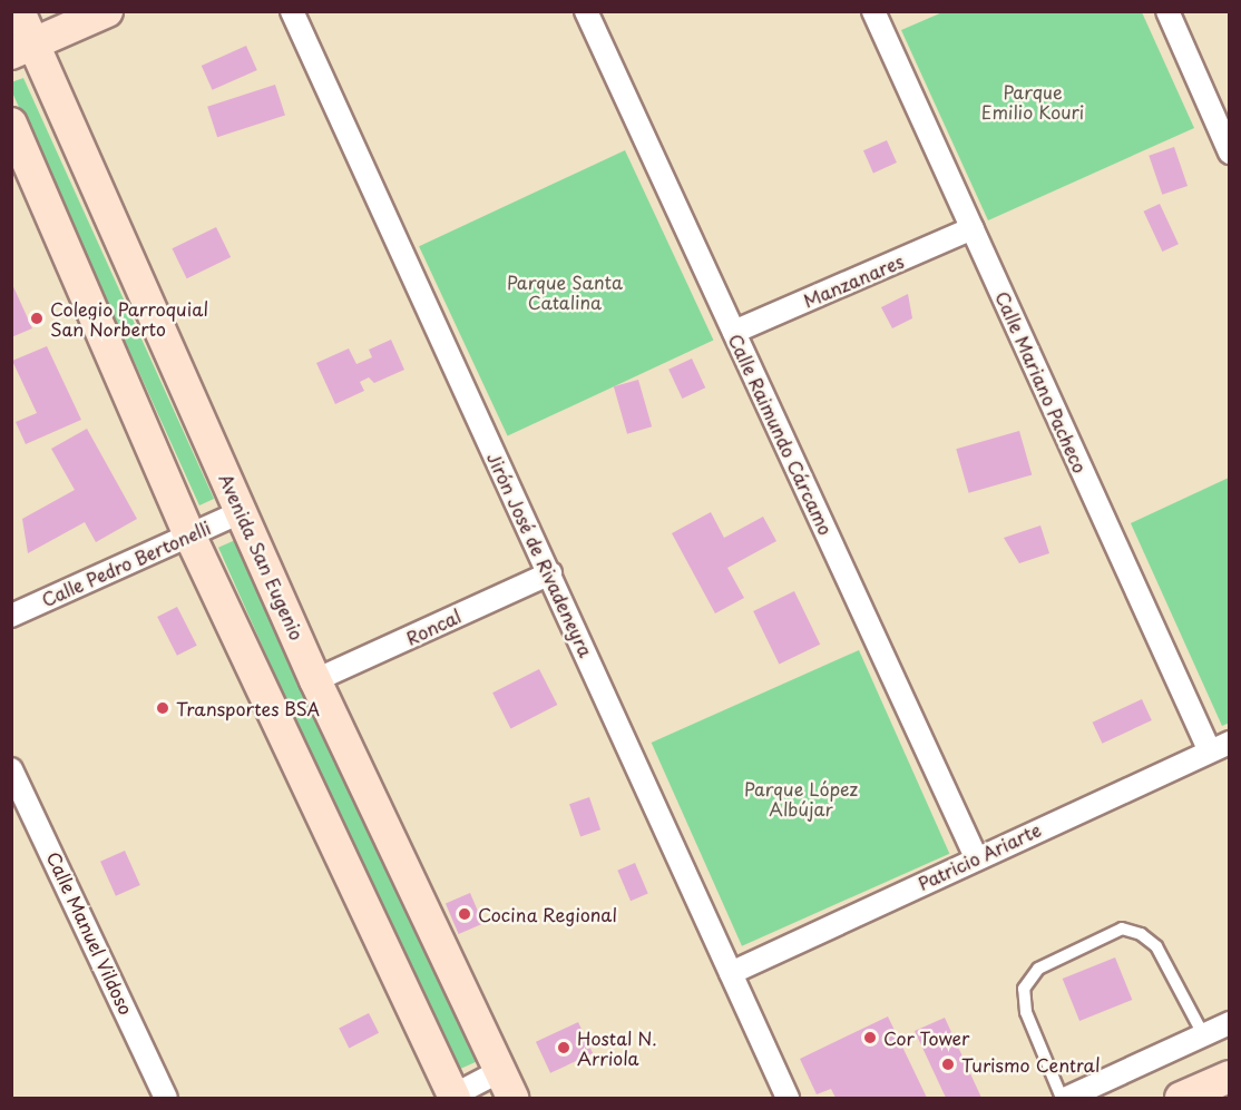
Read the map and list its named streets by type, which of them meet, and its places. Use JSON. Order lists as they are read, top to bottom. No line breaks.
{"streets":{"street":["Manzanares","Calle Mariano Pacheco","Calle Raimundo Cárcamo","Jirón José de Rivadeneyra","Avenida San Eugenio","Calle Pedro Bertonelli","Roncal","Patricio Ariarte","Calle Manuel Vildoso"]},"crossings":[["Manzanares","Calle Mariano Pacheco"],["Manzanares","Calle Raimundo Cárcamo"],["Calle Mariano Pacheco","Patricio Ariarte"],["Calle Raimundo Cárcamo","Patricio Ariarte"],["Jirón José de Rivadeneyra","Roncal"],["Jirón José de Rivadeneyra","Patricio Ariarte"],["Avenida San Eugenio","Calle Pedro Bertonelli"],["Avenida San Eugenio","Roncal"]],"parks":["Parque Emilio Kouri","Parque Santa Catalina","Parque López Albújar"],"places":["Colegio Parroquial San Norberto","Transportes BSA","Cocina Regional","Cor Tower","Hostal N. Arriola","Turismo Central"]}
